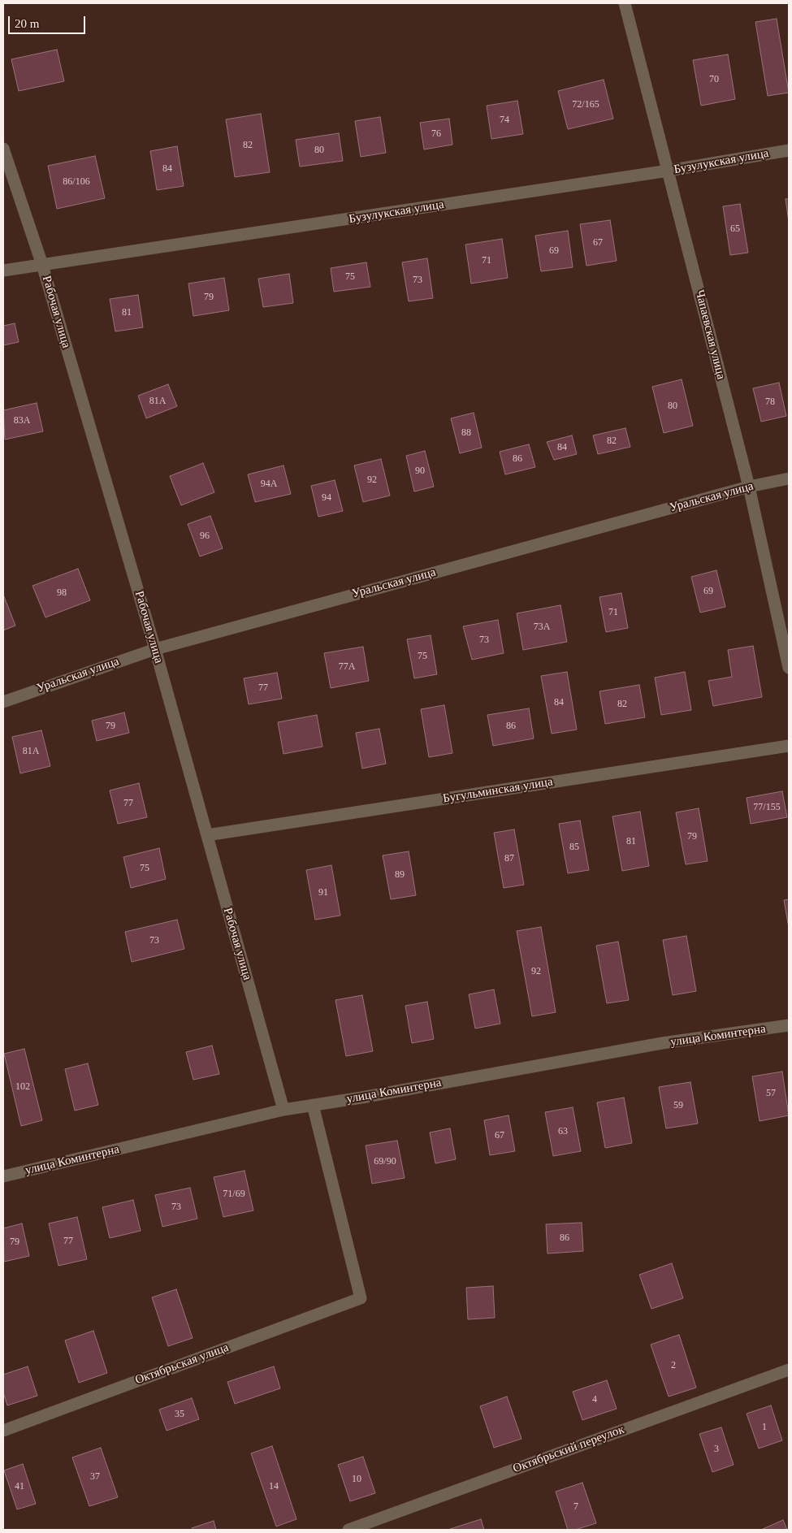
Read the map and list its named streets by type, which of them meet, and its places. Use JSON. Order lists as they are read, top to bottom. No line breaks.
{"streets":{"street":["Бузулукская улица","Рабочая улица","Чапаевская улица","Уральская улица","Бугульминская улица","улица Коминтерна","Октябрьская улица","Октябрьский переулок"]},"crossings":[["Бузулукская улица","Рабочая улица"],["Бузулукская улица","Чапаевская улица"],["Рабочая улица","Уральская улица"],["Рабочая улица","Бугульминская улица"],["Рабочая улица","улица Коминтерна"],["Чапаевская улица","Уральская улица"],["улица Коминтерна","Октябрьская улица"]],"house_numbers":["70","72/165","74","76","82","80","84","86/106","65","67","69","71","75","73","79","81","81А","78","80","83А","88","82","84","86","90","92","94А","94","96","69","98","71","73А","73","75","77А","77","84","82","79","86","81А","77","77/155","79","81","85","87","75","89","91","73","92","102","57","59","63","67","69/90","71/69","73","86","77","79","2","4","35","1","3","37","10","41","14","7"],"scale_bar":"20 m"}
